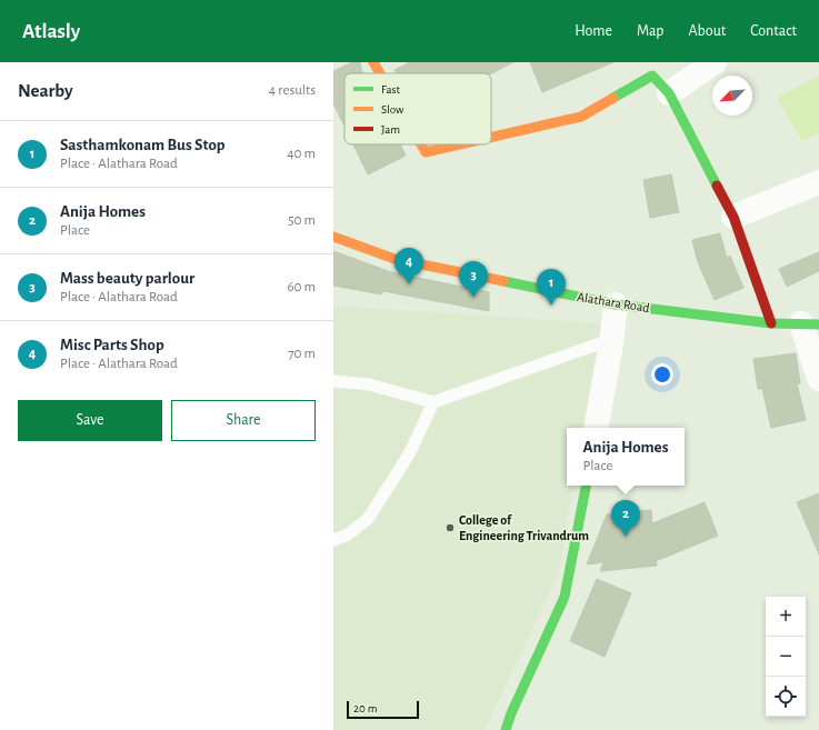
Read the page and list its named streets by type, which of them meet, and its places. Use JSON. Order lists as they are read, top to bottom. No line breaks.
{"streets":{"street":["Alathara Road"]},"places":["College of Engineering Trivandrum"],"legend":["Fast","Slow","Jam"],"scale_bar":"20 m","north":"bottom left","page":{"header":"Atlasly","nav":["Home","Map","About","Contact"],"heading":["Nearby","4 results"],"list":[{"mark":"1","name":"Sasthamkonam Bus Stop","note":"Place · Alathara Road","value":"40 m"},{"mark":"2","name":"Anija Homes","note":"Place","value":"50 m"},{"mark":"3","name":"Mass beauty parlour","note":"Place · Alathara Road","value":"60 m"},{"mark":"4","name":"Misc Parts Shop","note":"Place · Alathara Road","value":"70 m"}],"pins":["4","3","1","2"],"buttons":["Save","Share"],"popup":["Anija Homes","Place"],"map_buttons":["+","−"],"scale":"20 m"}}
